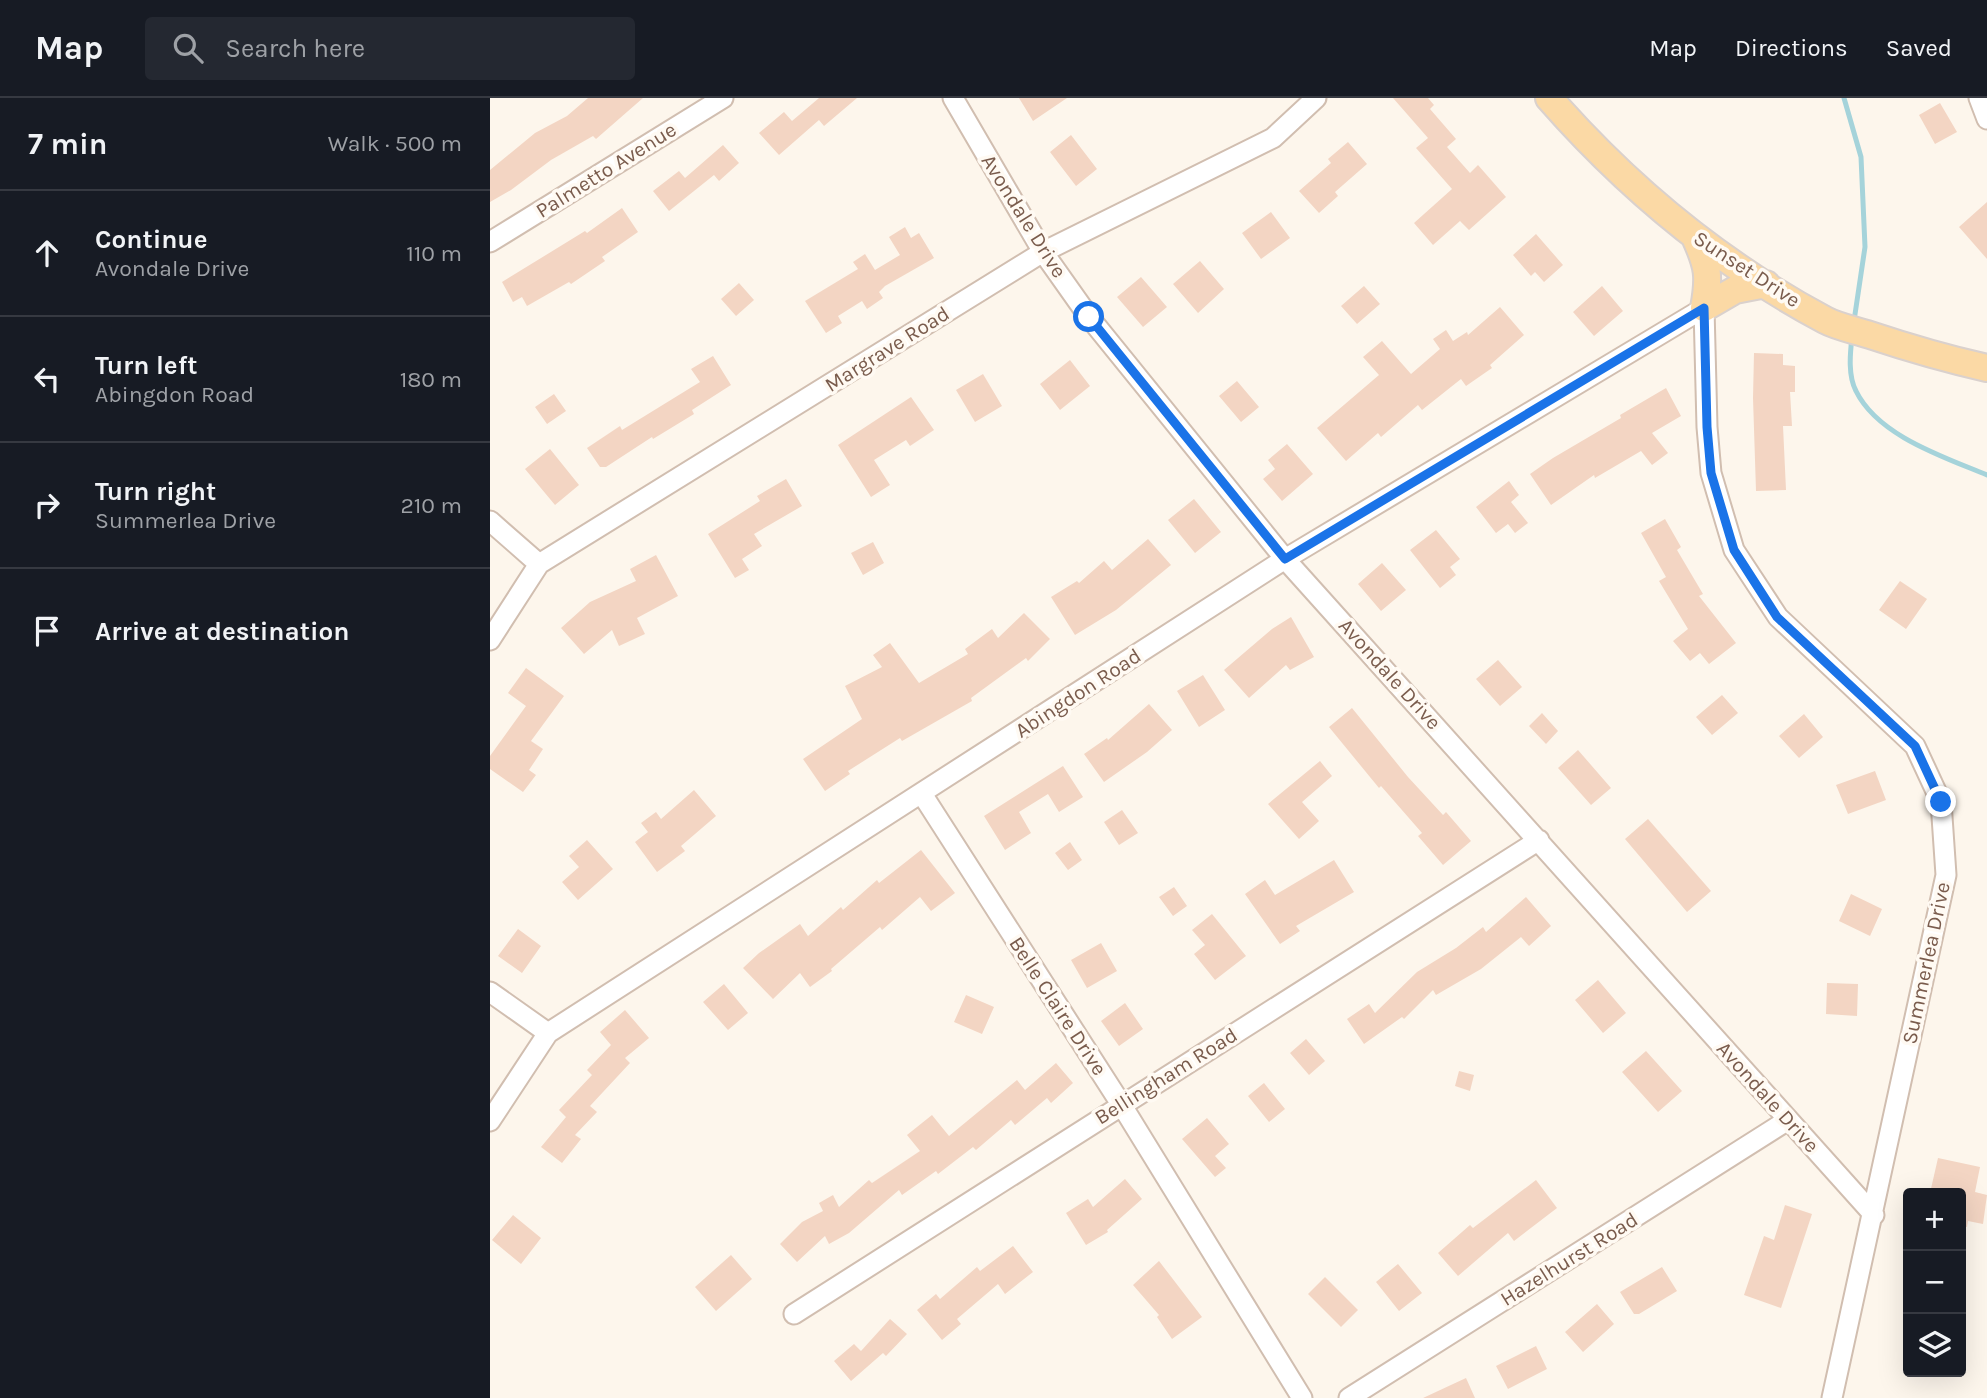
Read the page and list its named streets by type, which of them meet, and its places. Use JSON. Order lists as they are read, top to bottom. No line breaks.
{"streets":{"main road":["Sunset Drive"],"street":["Palmetto Avenue","Avondale Drive","Margrave Road","Abingdon Road","Summerlea Drive","Belle Claire Drive","Bellingham Road","Hazelhurst Road"]},"crossings":[["Avondale Drive","Margrave Road"],["Avondale Drive","Abingdon Road"],["Avondale Drive","Summerlea Drive"],["Avondale Drive","Bellingham Road"],["Avondale Drive","Hazelhurst Road"],["Abingdon Road","Summerlea Drive"],["Abingdon Road","Belle Claire Drive"],["Belle Claire Drive","Bellingham Road"]],"page":{"header":"Map","search":"Search here","nav":["Map","Directions","Saved"],"heading":["7 min","Walk · 500 m"],"list":[["Continue","Avondale Drive","110 m"],["Turn left","Abingdon Road","180 m"],["Turn right","Summerlea Drive","210 m"],"Arrive at destination"],"map_buttons":["+","−"]}}
